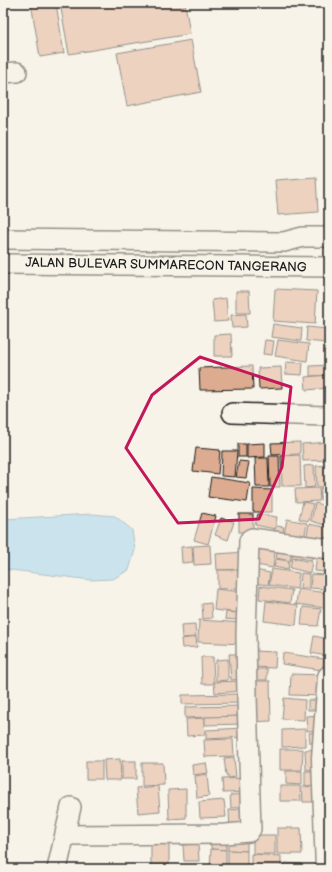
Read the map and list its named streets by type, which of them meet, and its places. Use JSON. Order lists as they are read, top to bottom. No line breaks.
{"streets":{"street":["JALAN BULEVAR SUMMARECON TANGERANG"]}}
